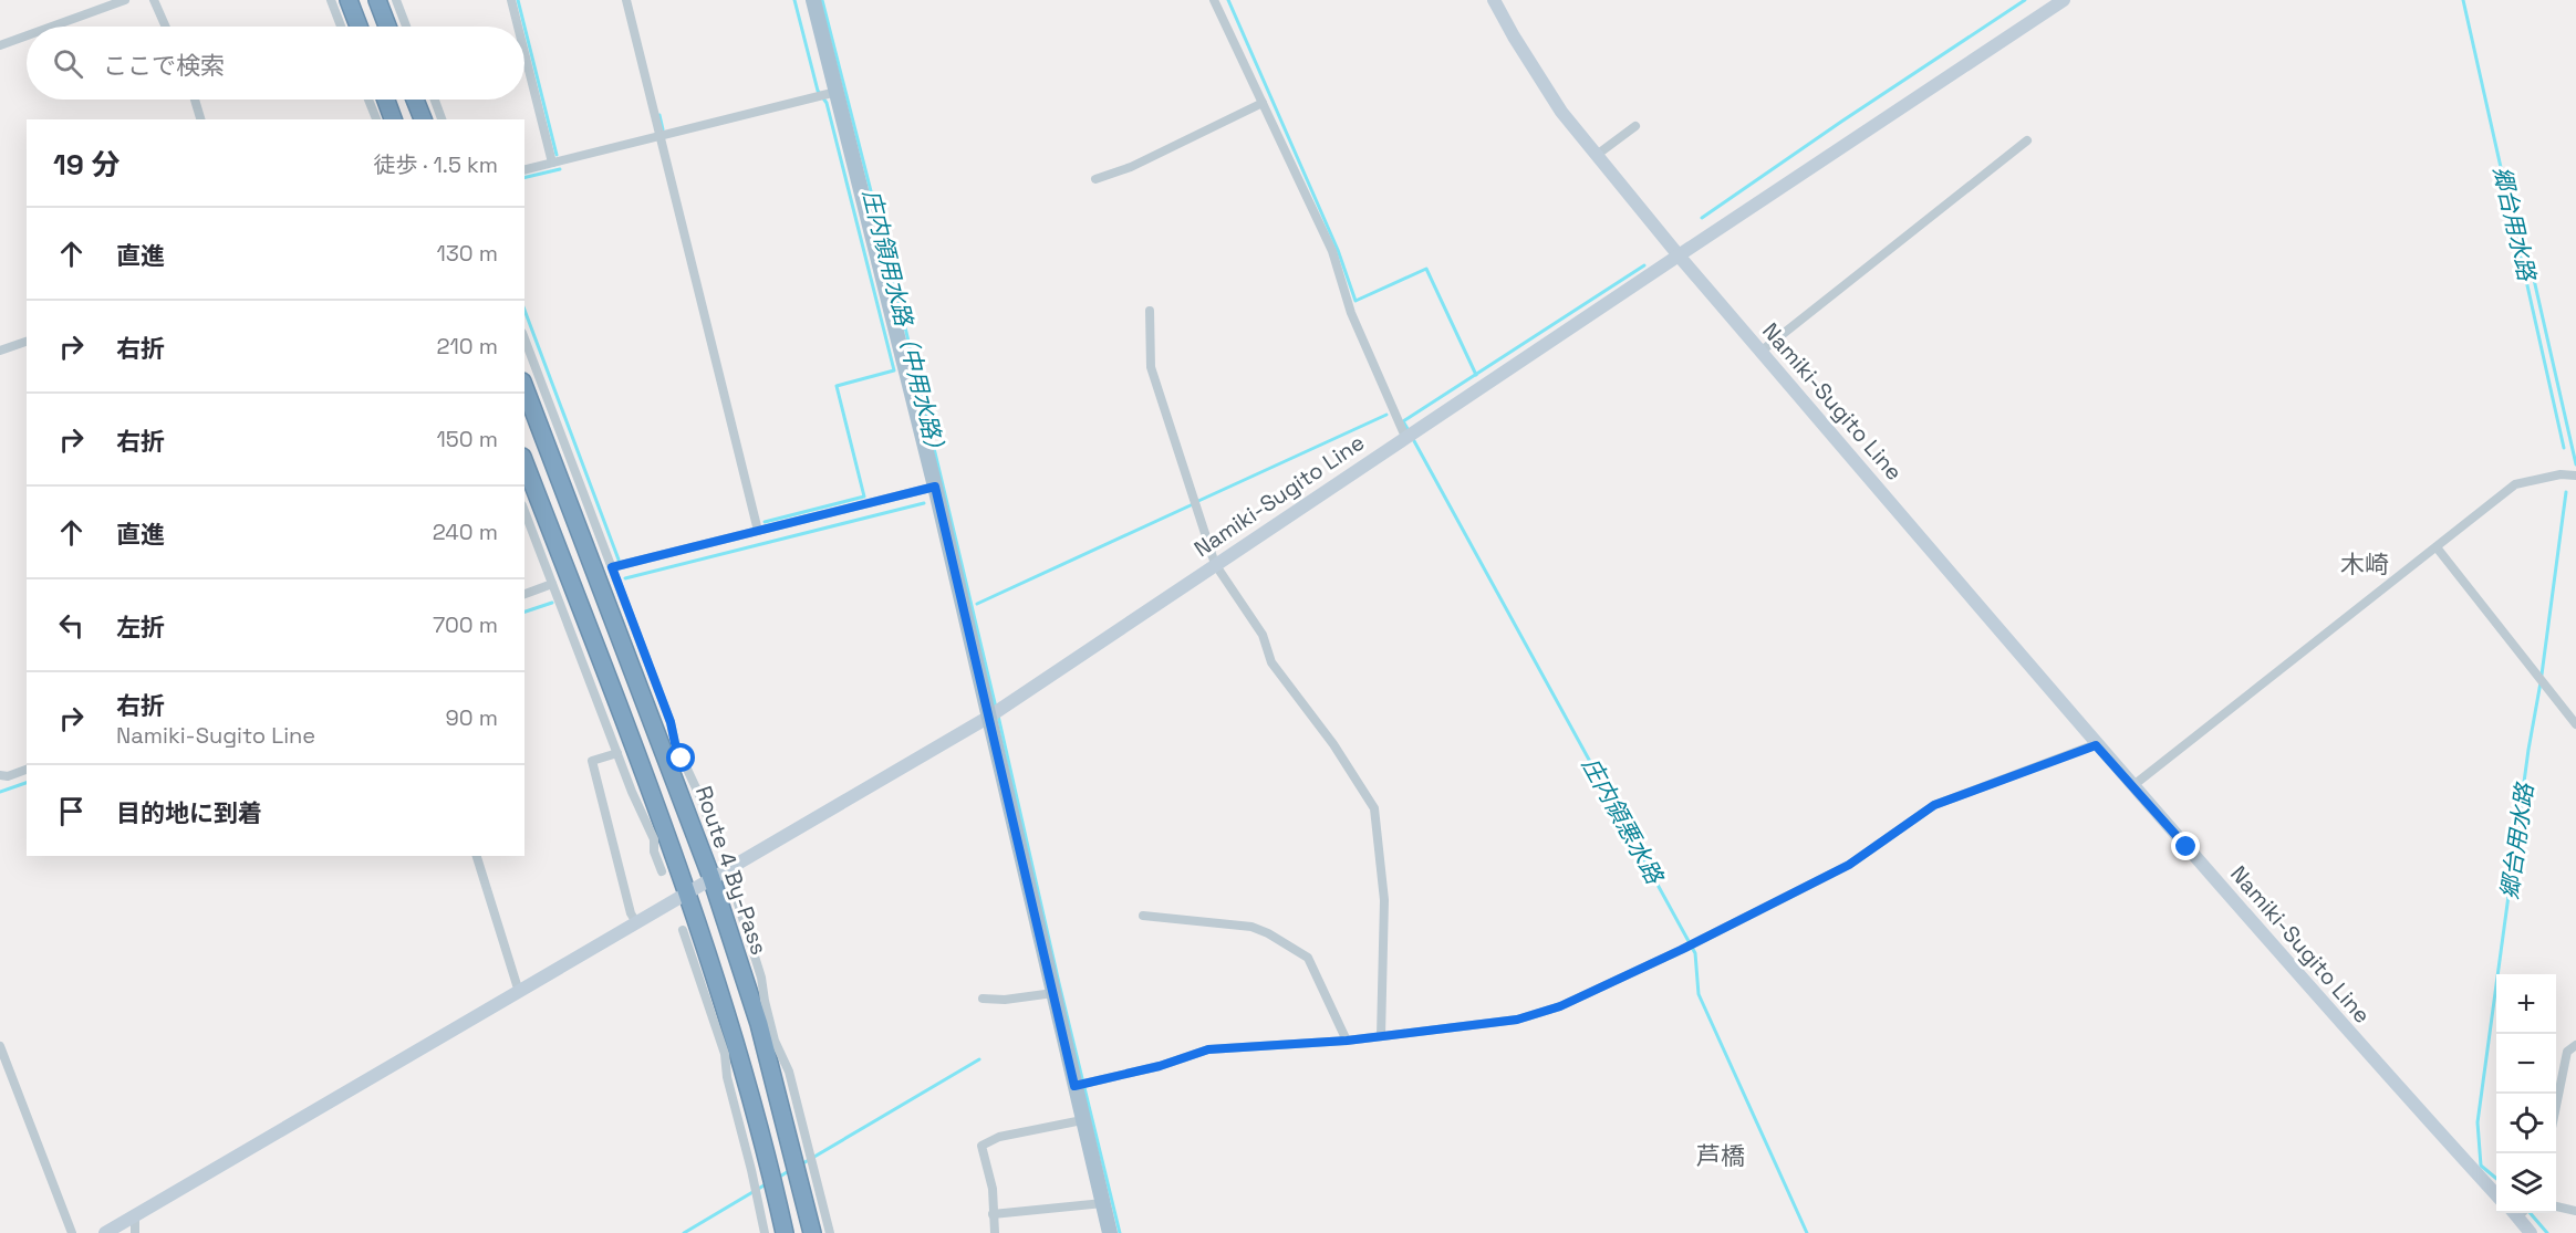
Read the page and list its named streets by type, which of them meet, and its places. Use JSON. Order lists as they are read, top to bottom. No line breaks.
{"streets":{"highway":["Route 4 By-Pass"],"main road":["Namiki-Sugito Line"]},"crossings":[["Namiki-Sugito Line","Route 4 By-Pass"]],"districts":["木崎","芦橋"],"water":["郷台用水路","庄内領用水路（中用水路）","庄内領悪水路"],"page":{"search":"ここで検索","heading":["19 分","徒歩 · 1.5 km"],"list":[["直進","130 m"],["右折","210 m"],["右折","150 m"],["直進","240 m"],["左折","700 m"],["右折","Namiki-Sugito Line","90 m"],"目的地に到着"],"map_buttons":["+","−"]}}
